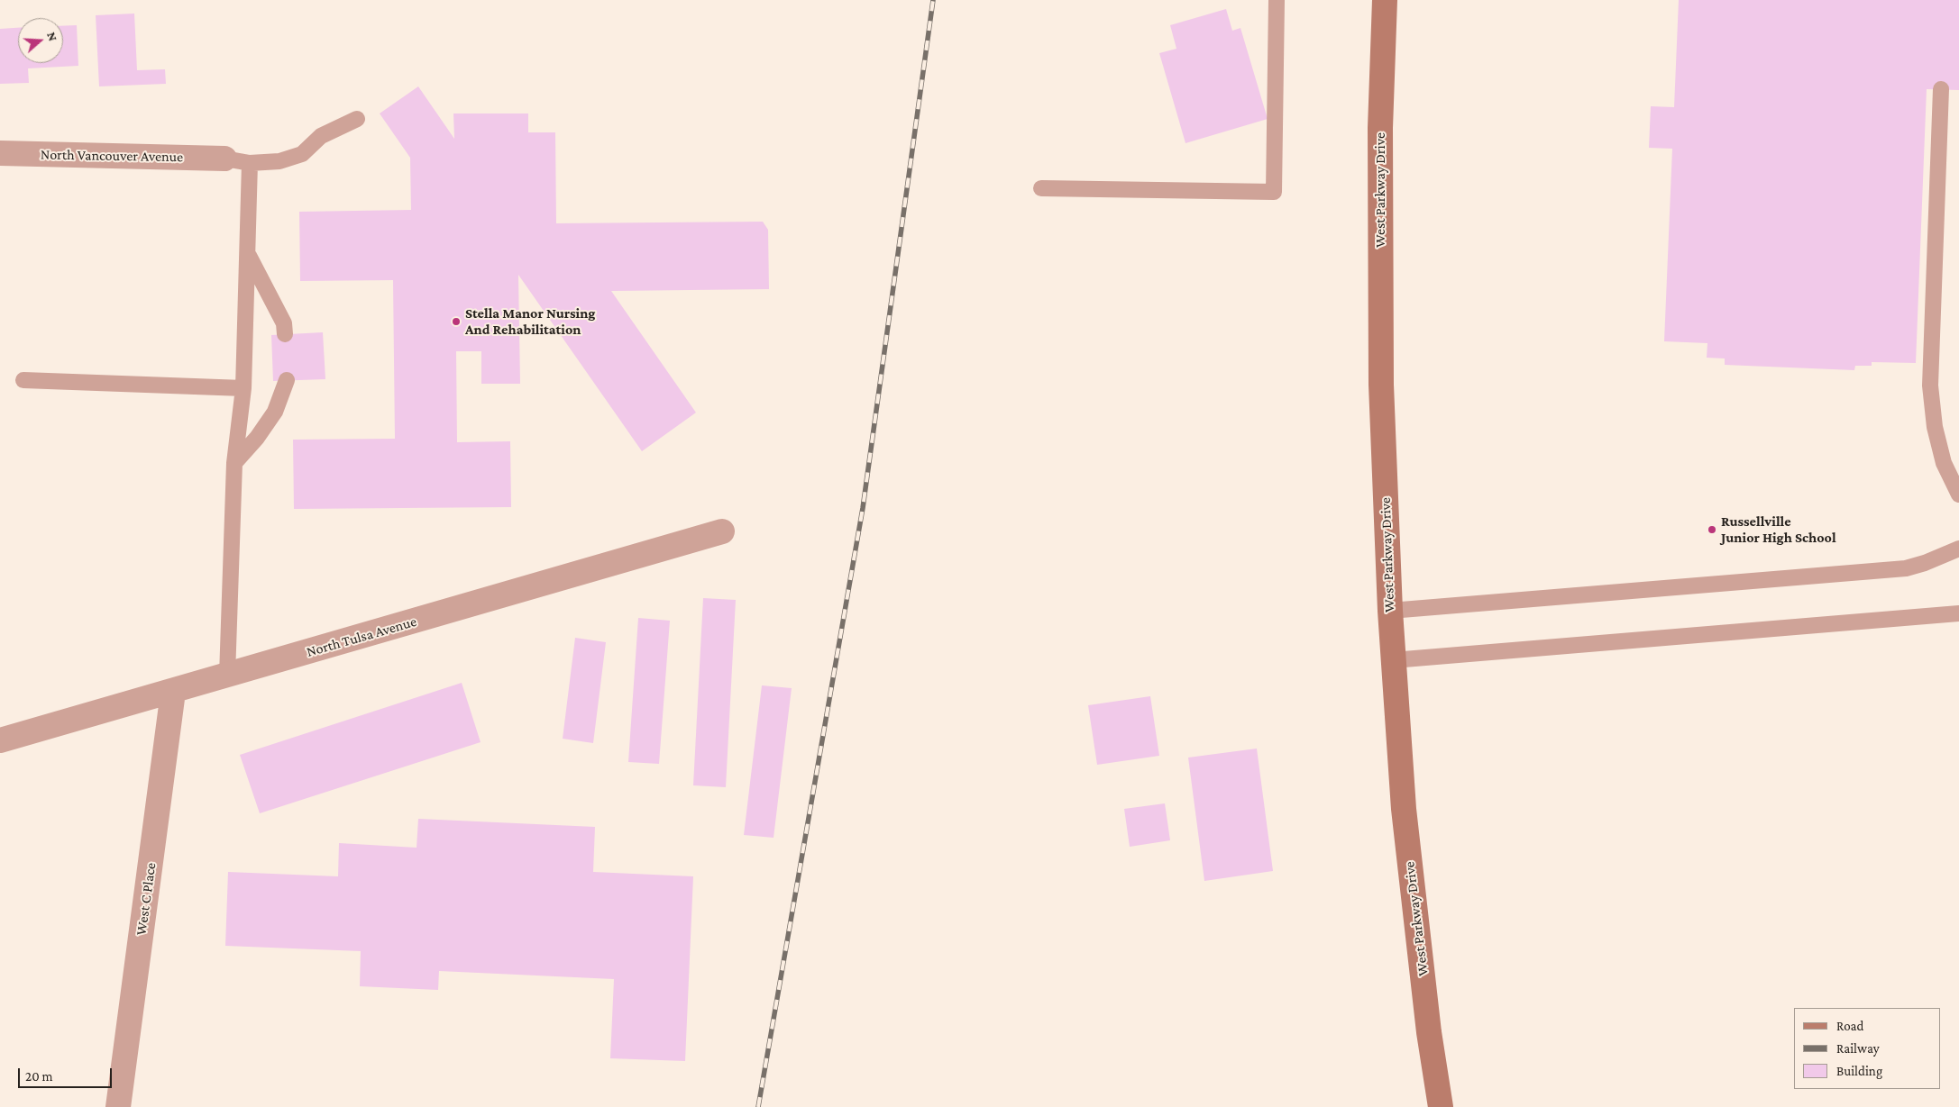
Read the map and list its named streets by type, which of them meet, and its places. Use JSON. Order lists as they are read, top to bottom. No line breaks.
{"streets":{"main road":["West Parkway Drive"],"street":["North Vancouver Avenue","North Tulsa Avenue","West C Place"]},"crossings":[["North Tulsa Avenue","West C Place"]],"places":["Stella Manor Nursing And Rehabilitation","Russellville Junior High School"],"legend":["Road","Railway","Building"],"scale_bar":"20 m","north":"right"}
